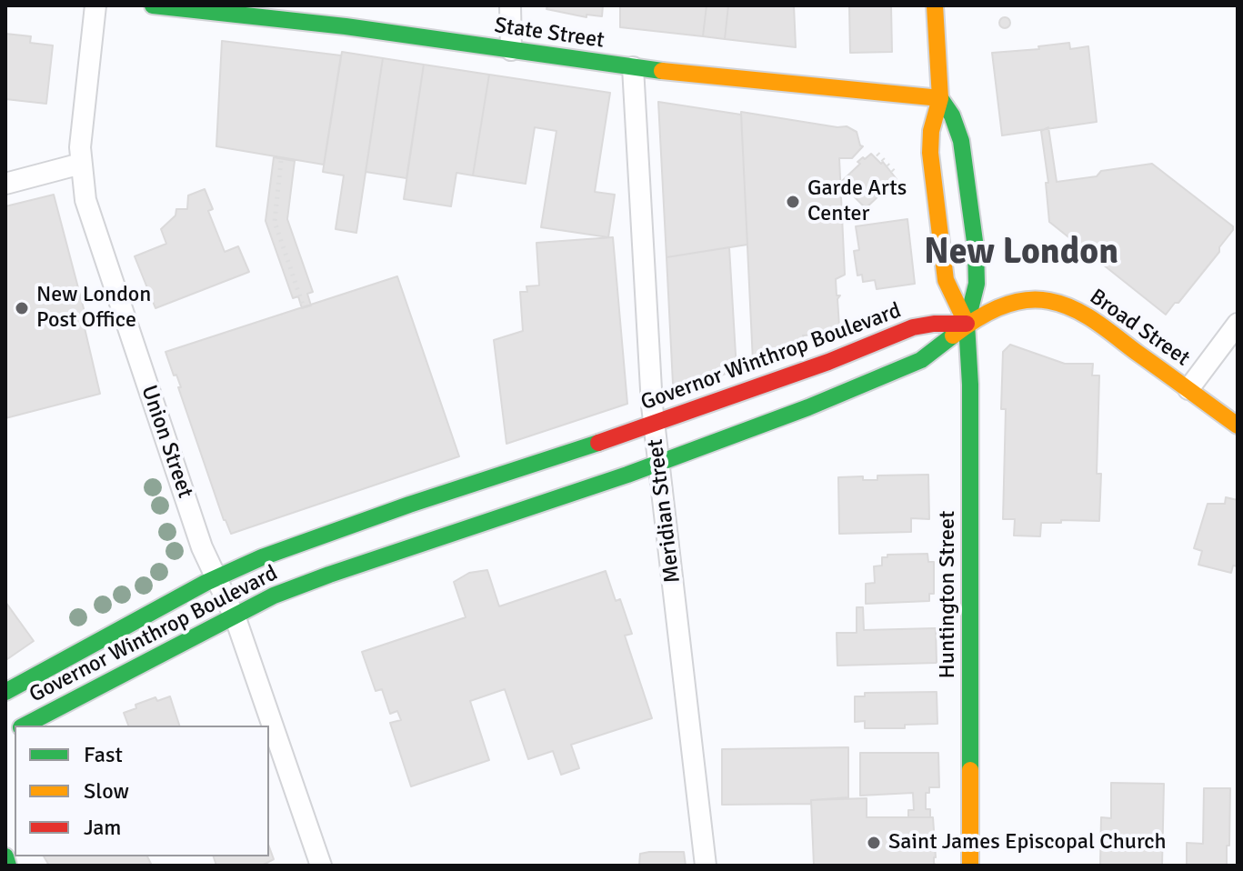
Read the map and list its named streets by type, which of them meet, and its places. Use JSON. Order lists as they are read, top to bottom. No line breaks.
{"streets":{"main road":["State Street","Broad Street","Governor Winthrop Boulevard","Huntington Street"],"street":["Union Street","Meridian Street"]},"crossings":[["State Street","Meridian Street"],["State Street","Huntington Street"],["Broad Street","Governor Winthrop Boulevard"],["Broad Street","Huntington Street"],["Governor Winthrop Boulevard","Union Street"],["Governor Winthrop Boulevard","Meridian Street"],["Governor Winthrop Boulevard","Huntington Street"]],"districts":["New London"],"places":["Garde Arts Center","New London Post Office","Saint James Episcopal Church"],"legend":["Fast","Slow","Jam"]}
